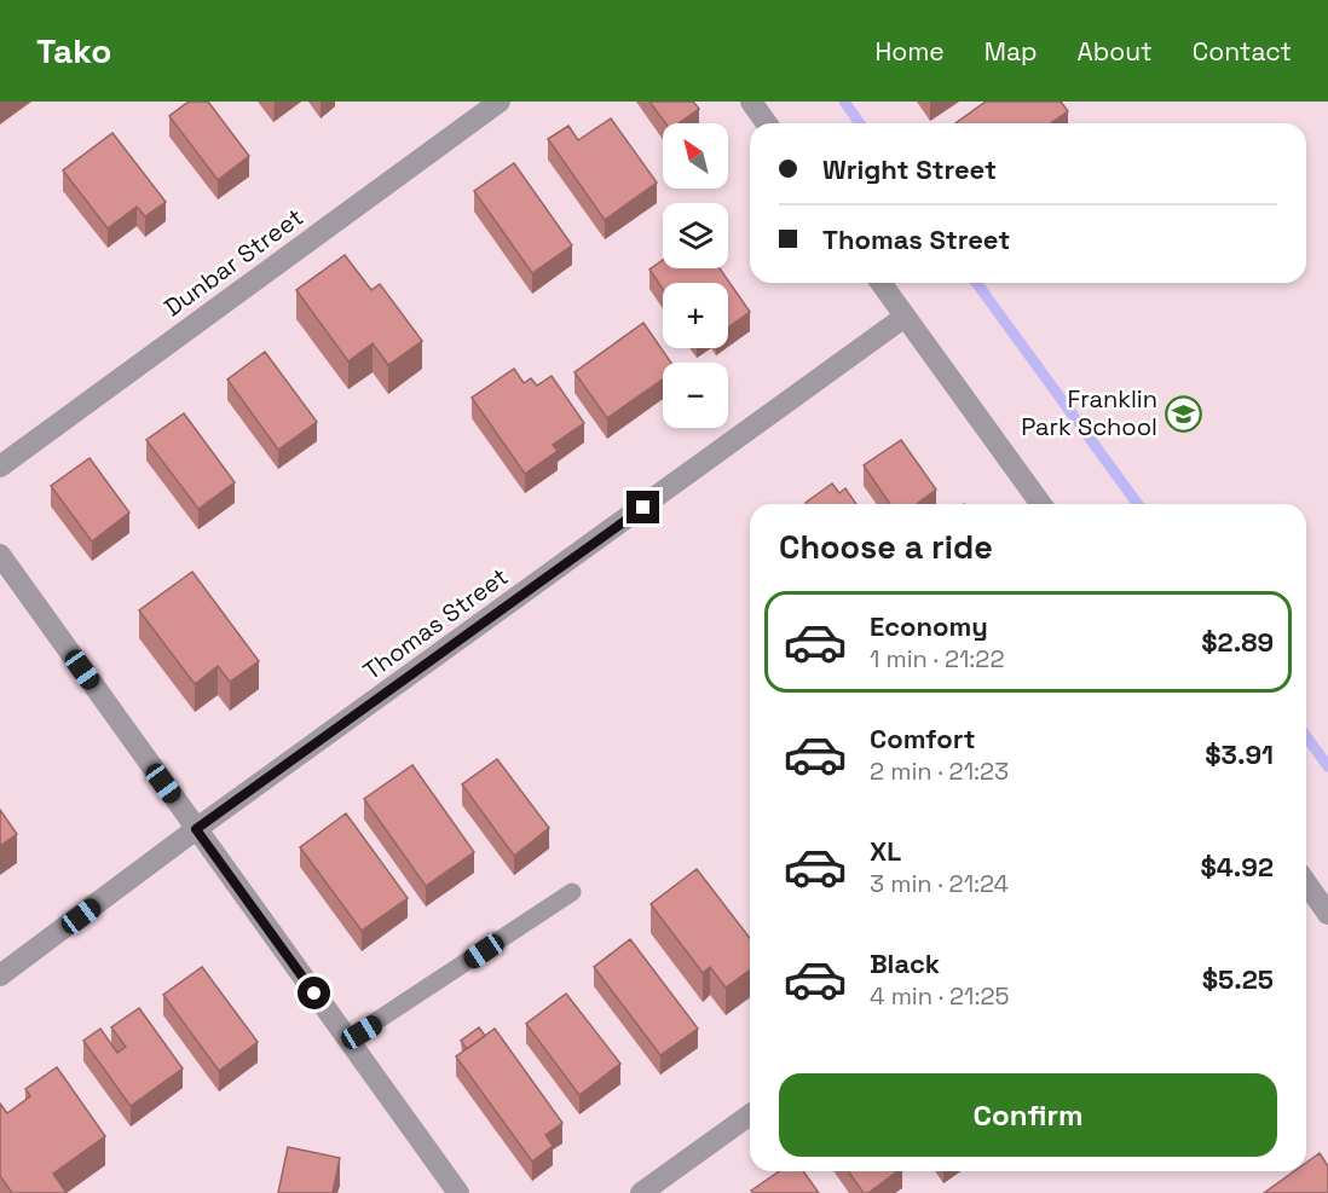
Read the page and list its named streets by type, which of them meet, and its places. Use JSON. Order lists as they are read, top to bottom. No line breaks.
{"streets":{"street":["Dunbar Street","Thomas Street"]},"places":{"school or university":["Franklin Park School"]},"north":"top left","page":{"header":"Tako","nav":["Home","Map","About","Contact"],"map_buttons":["+","−"],"banner":["Wright Street","Thomas Street"],"heading":"Choose a ride","list":[{"name":"Economy","note":"1 min · 21:22","value":"$2.89"},{"name":"Comfort","note":"2 min · 21:23","value":"$3.91"},{"name":"XL","note":"3 min · 21:24","value":"$4.92"},{"name":"Black","note":"4 min · 21:25","value":"$5.25"}],"buttons":"Confirm"}}
